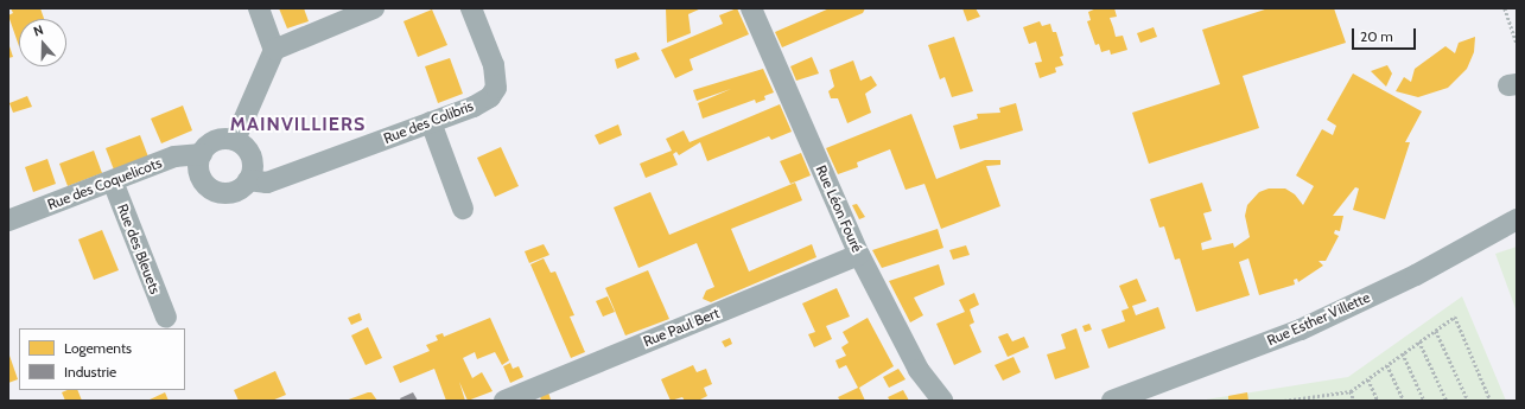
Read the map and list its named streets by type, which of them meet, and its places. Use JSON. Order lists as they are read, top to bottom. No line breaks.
{"streets":{"street":["Rue des Colibris","Rue des Coquelicots","Rue Léon Fouré","Rue des Bleuets","Rue Esther Villette","Rue Paul Bert"]},"crossings":[["Rue des Colibris","Rue des Coquelicots"],["Rue des Coquelicots","Rue des Bleuets"],["Rue Léon Fouré","Rue Paul Bert"]],"districts":["MAINVILLIERS"],"legend":["Logements","Industrie"],"scale_bar":"20 m","north":"top"}
